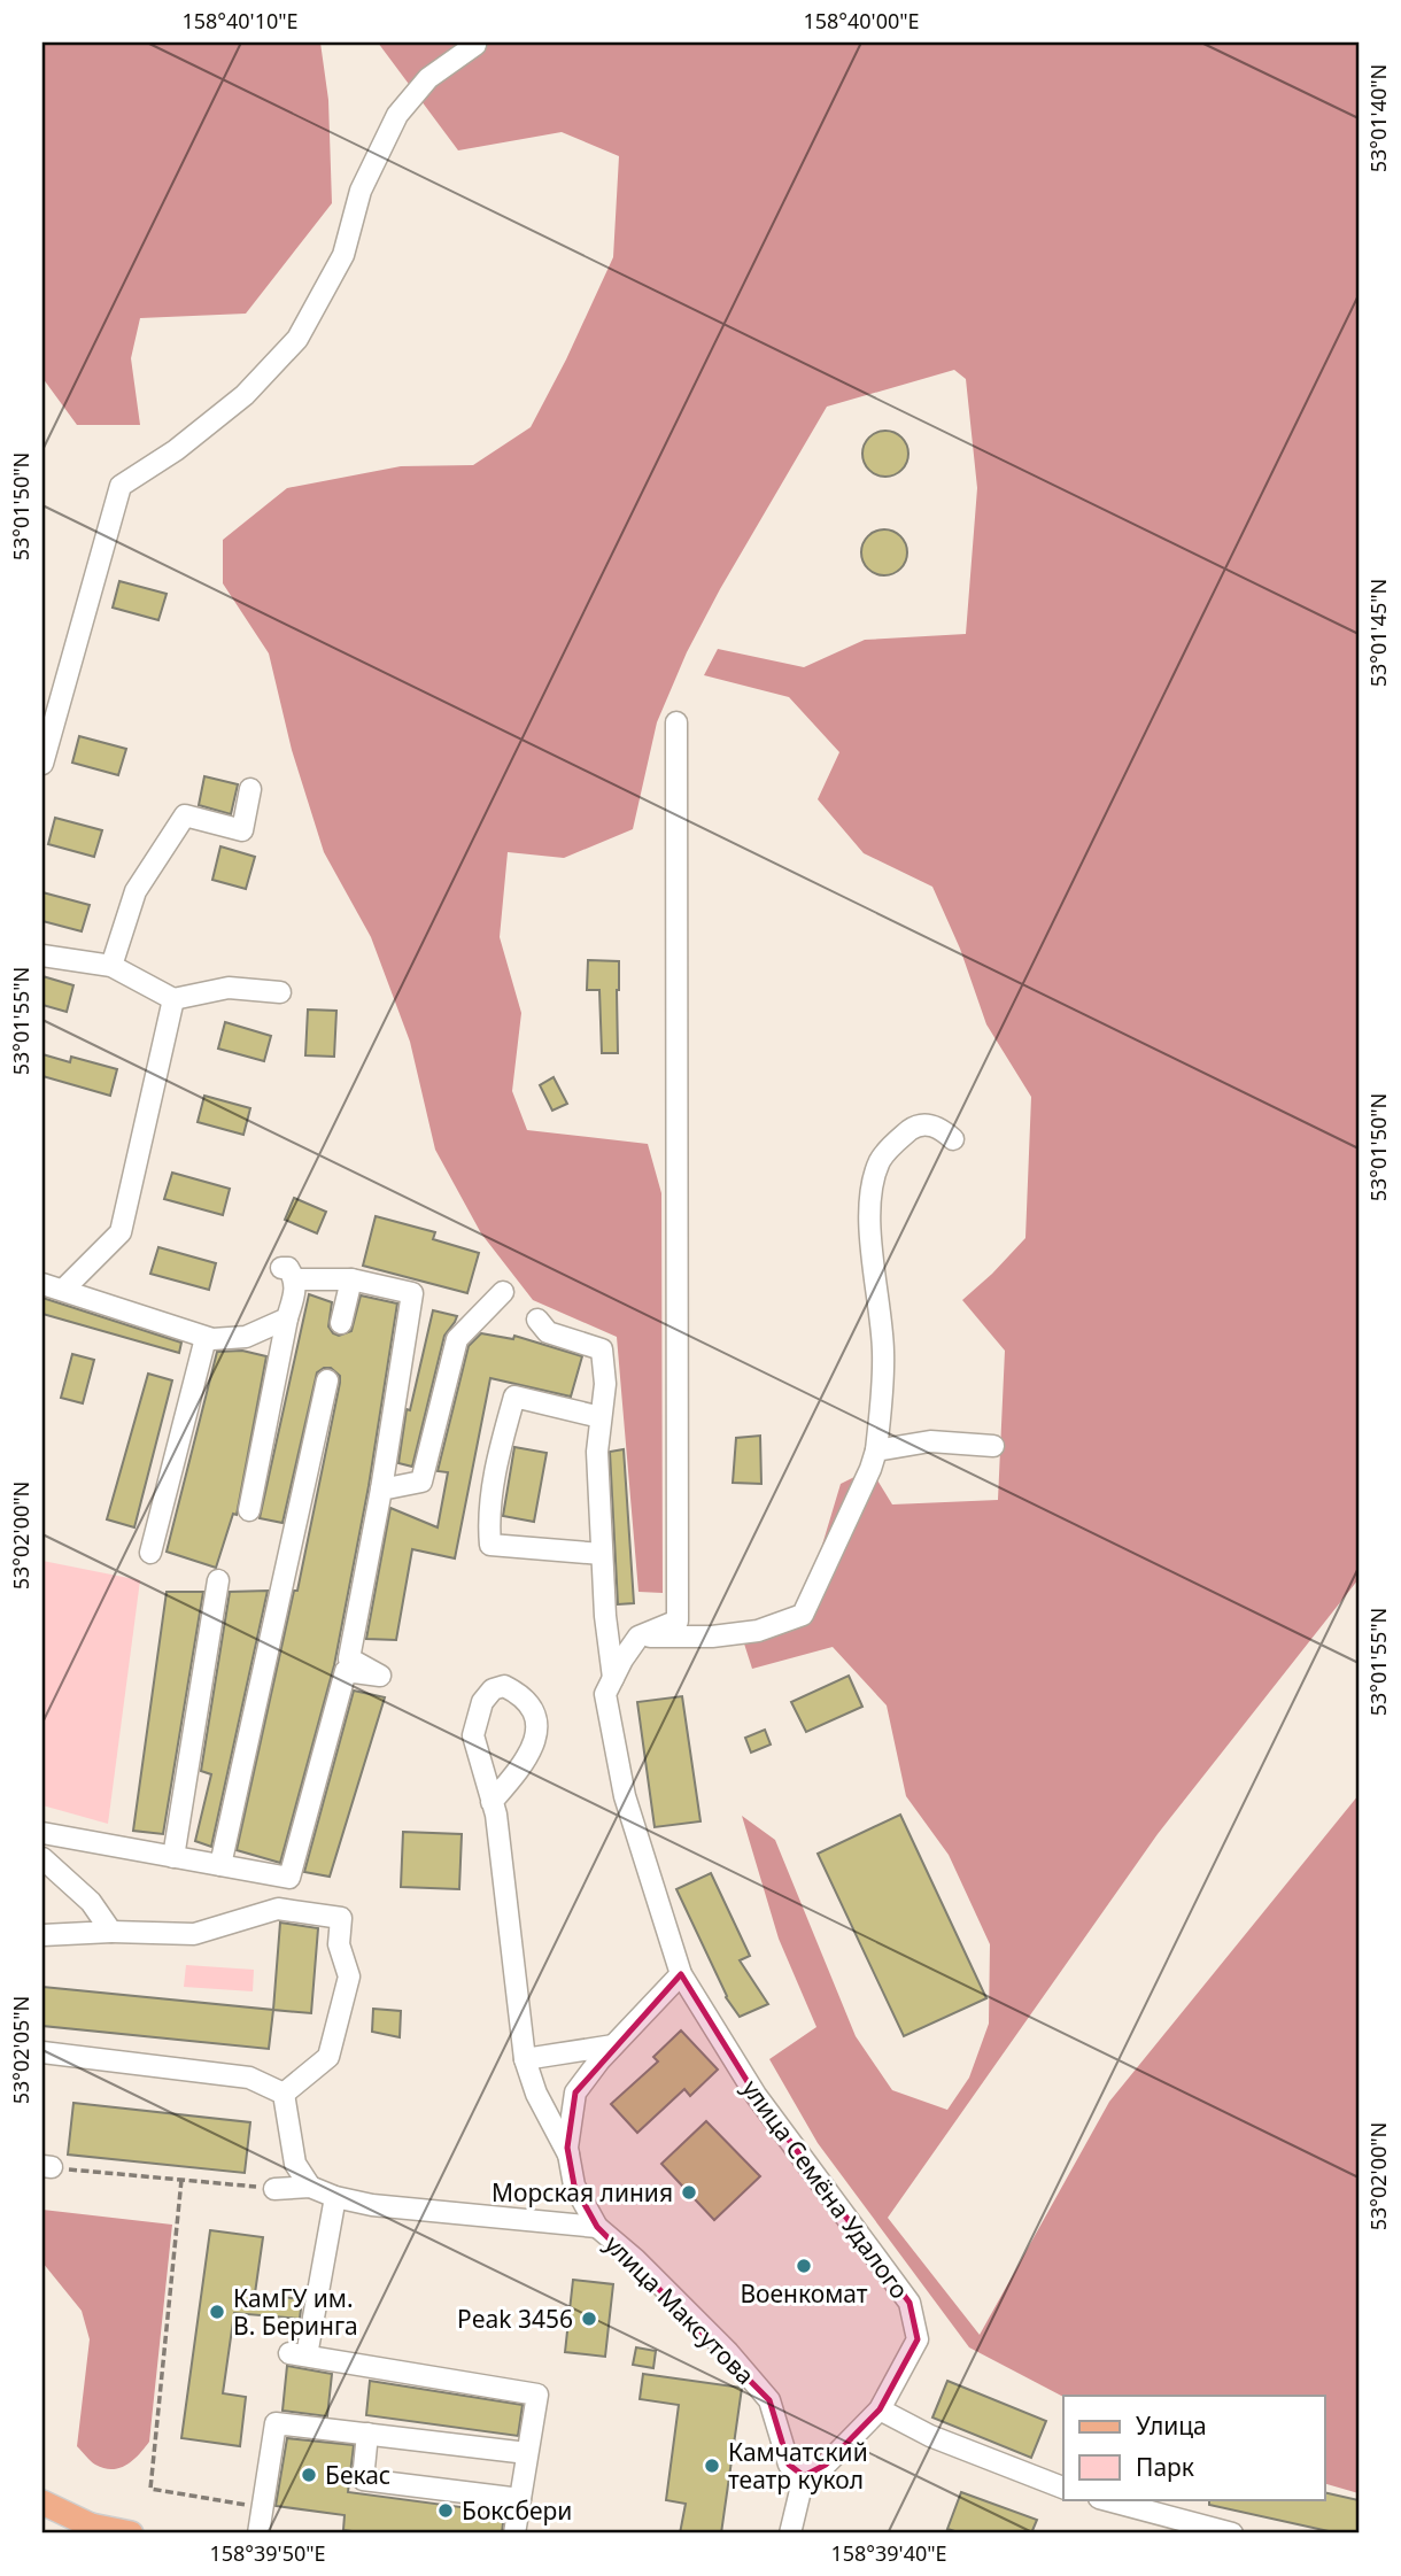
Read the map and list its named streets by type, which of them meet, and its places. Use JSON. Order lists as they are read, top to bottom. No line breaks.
{"streets":{"street":["улица Семёна Удалого","улица Максутова"]},"places":["Морская линия","Военкомат","КамГУ им. В. Беринга","Peak 3456","Камчатский театр кукол","Бекас","Боксбери"],"legend":["Улица","Парк"],"coordinates":["158°40'10\"E","158°40'00\"E","53°01'40\"N","53°01'50\"N","53°01'45\"N","53°01'55\"N","53°02'00\"N","53°02'05\"N","158°39'50\"E","158°39'40\"E"]}
